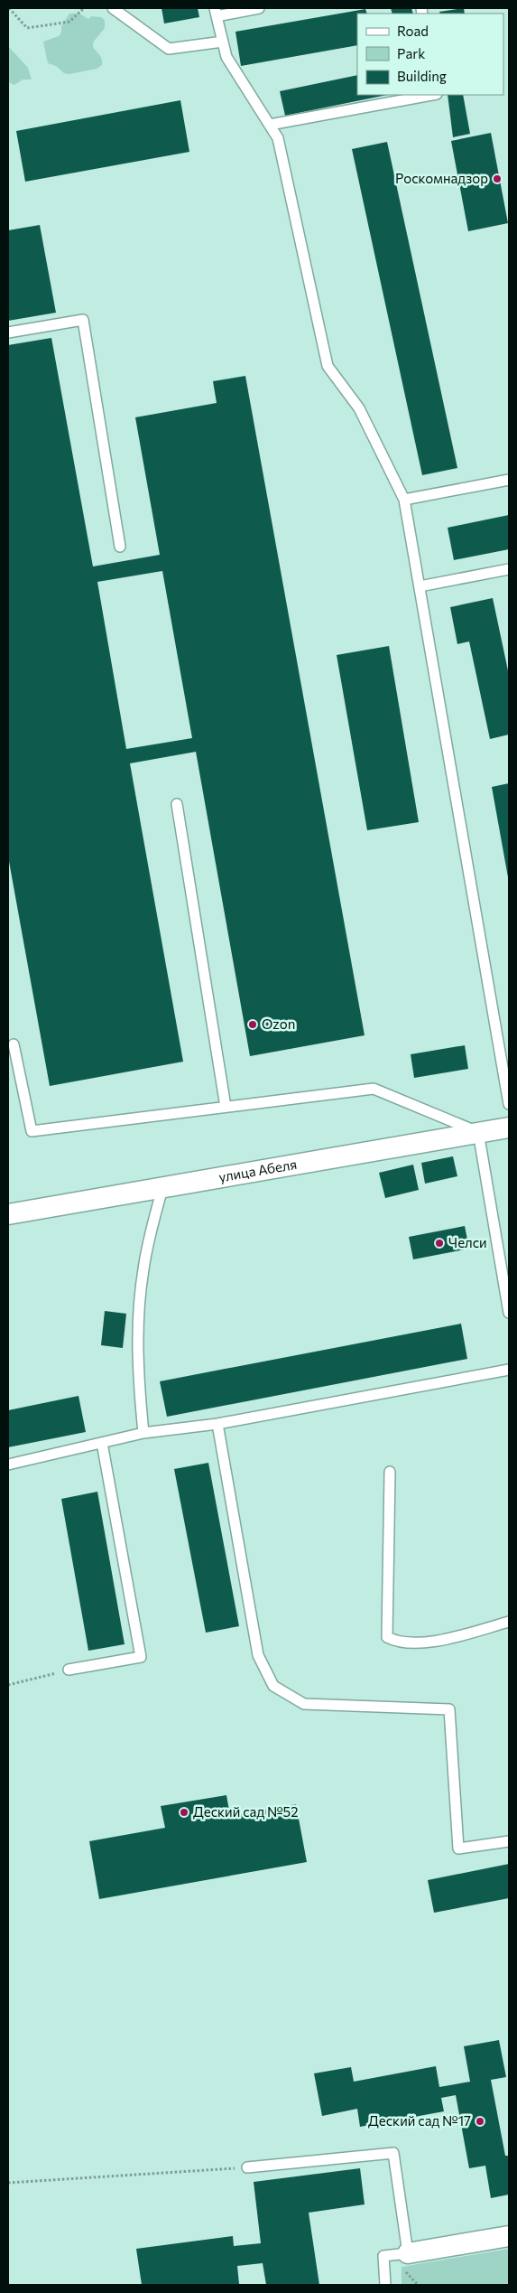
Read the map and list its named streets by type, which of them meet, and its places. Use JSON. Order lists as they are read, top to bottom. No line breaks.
{"streets":{"street":["улица Абеля"]},"places":["Роскомнадзор","Ozon","Челси","Деский сад №52","Деский сад №17"],"legend":["Road","Park","Building"]}
